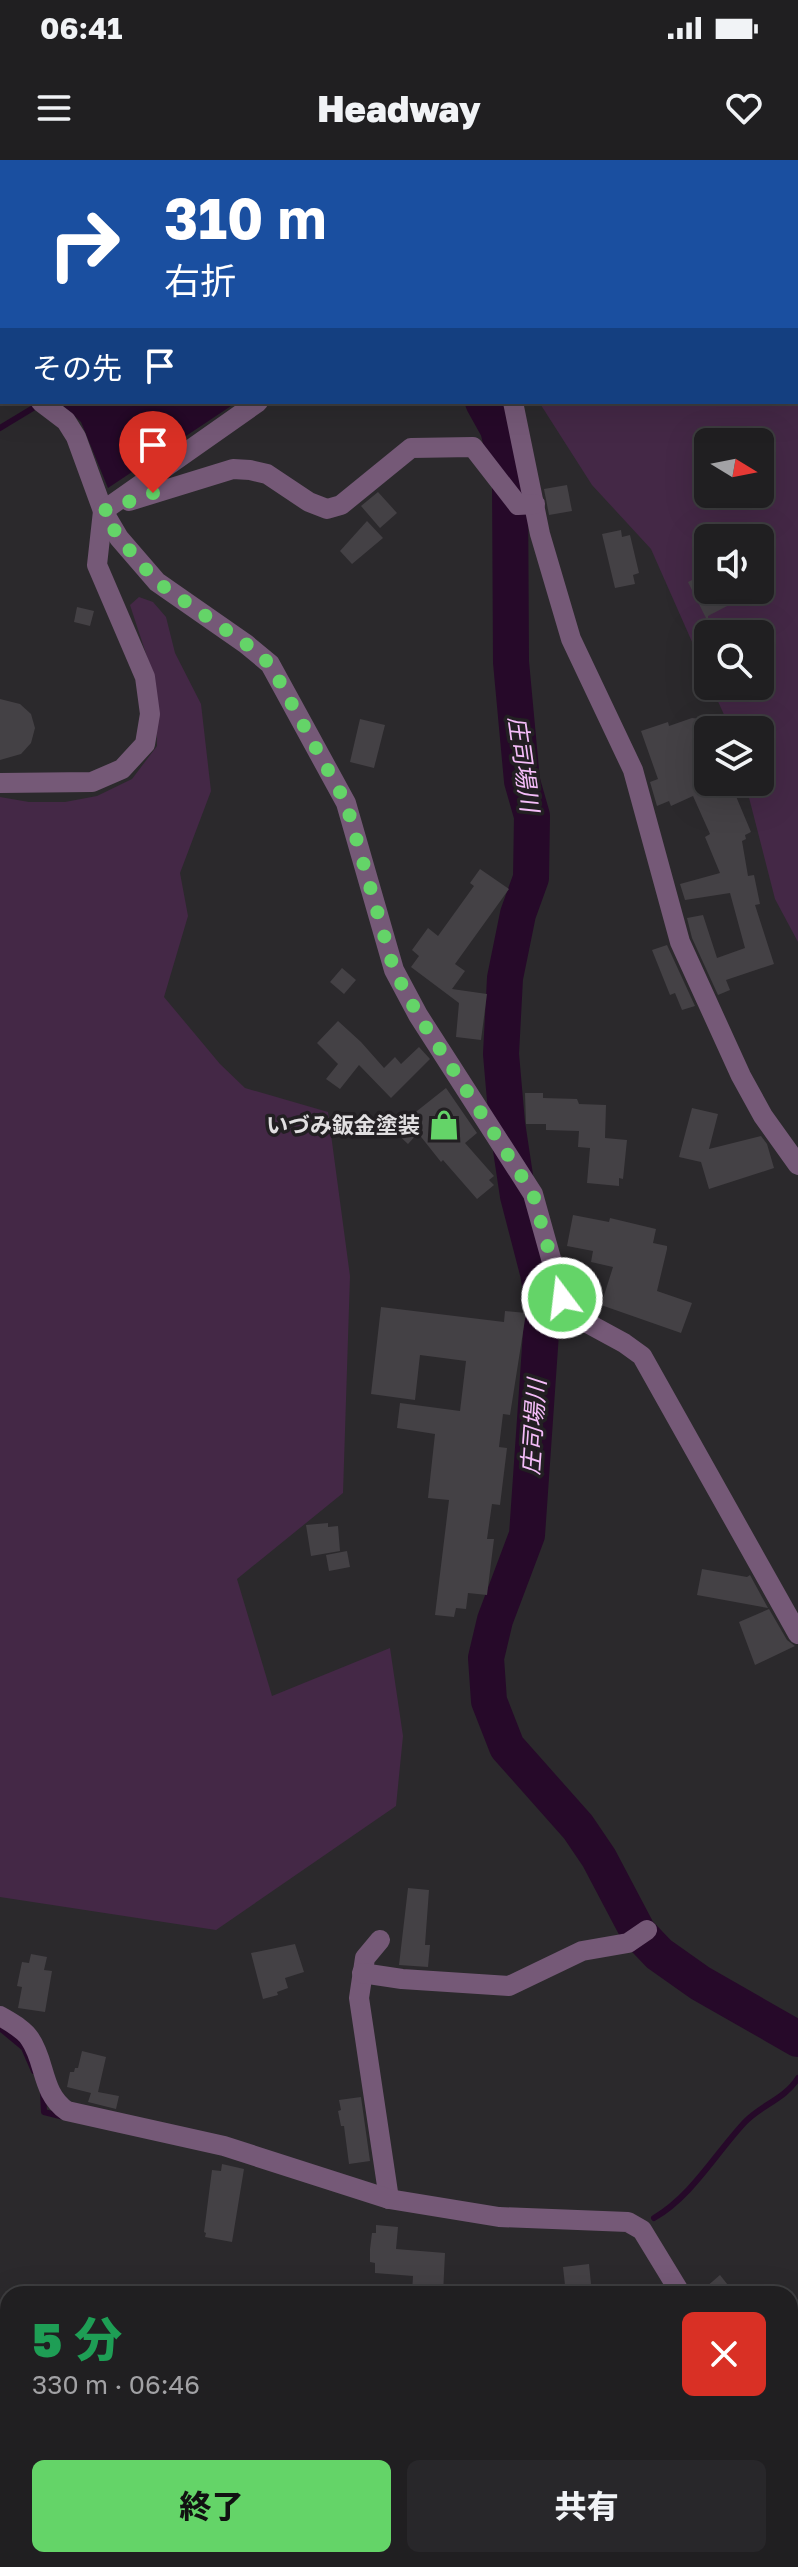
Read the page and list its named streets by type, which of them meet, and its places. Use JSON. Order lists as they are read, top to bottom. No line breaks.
{"water":["庄司場川"],"places":{"shop":["いづみ鈑金塗装"]},"north":"right","page":{"status":"06:41","header":"Headway","turn":["310 m","右折"],"then":"その先","heading":["5 分","330 m · 06:46"],"buttons":["終了","共有"]}}
